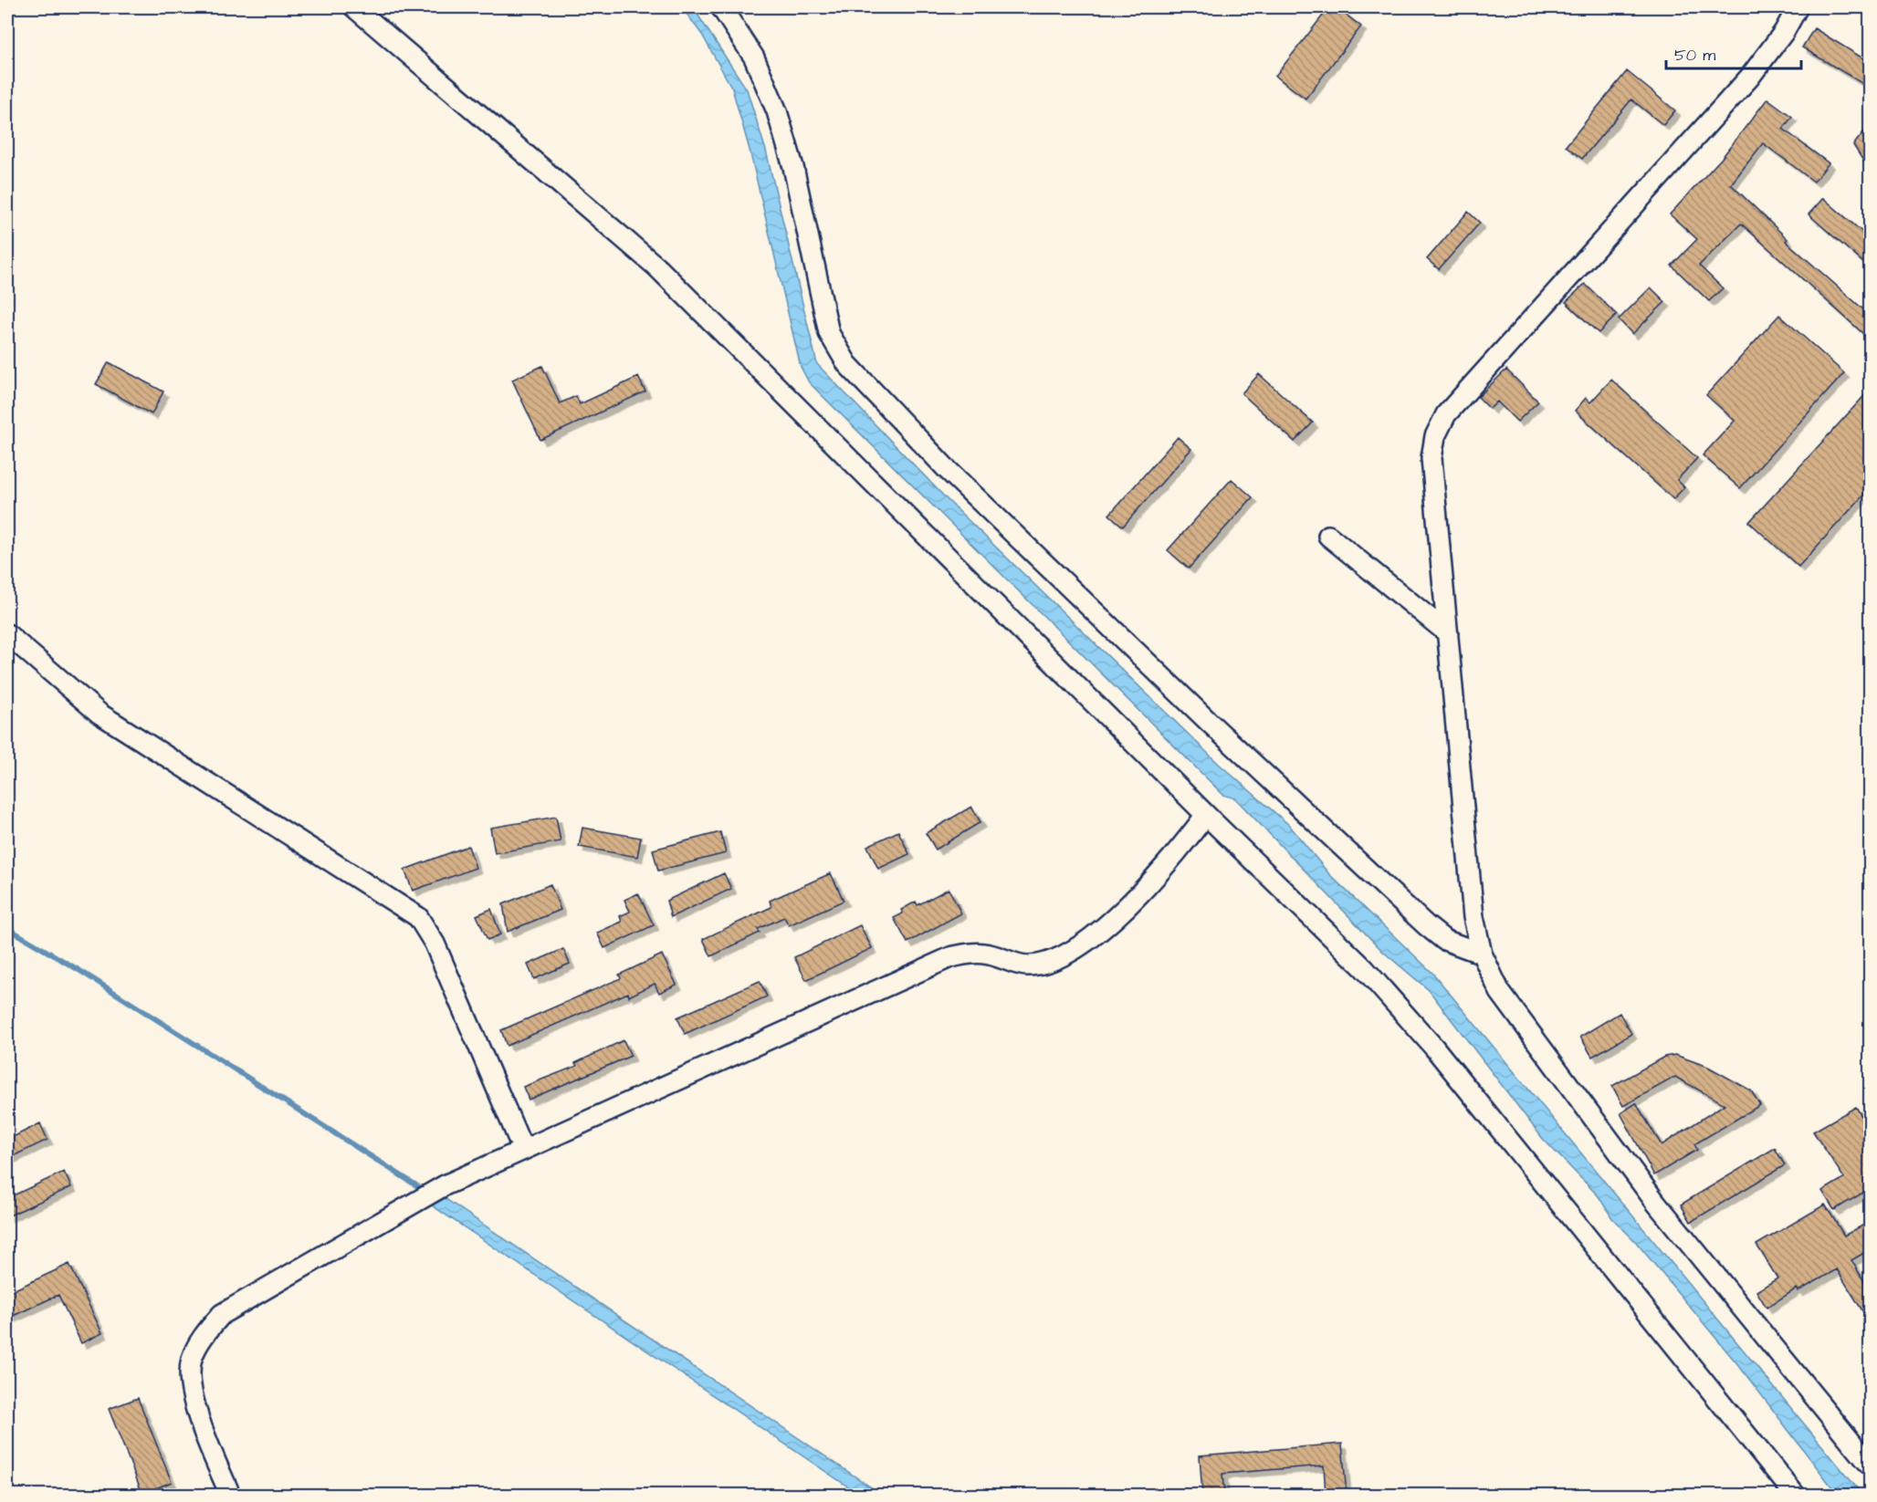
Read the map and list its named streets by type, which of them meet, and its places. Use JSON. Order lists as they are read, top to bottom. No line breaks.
{"scale_bar":"50 m"}
